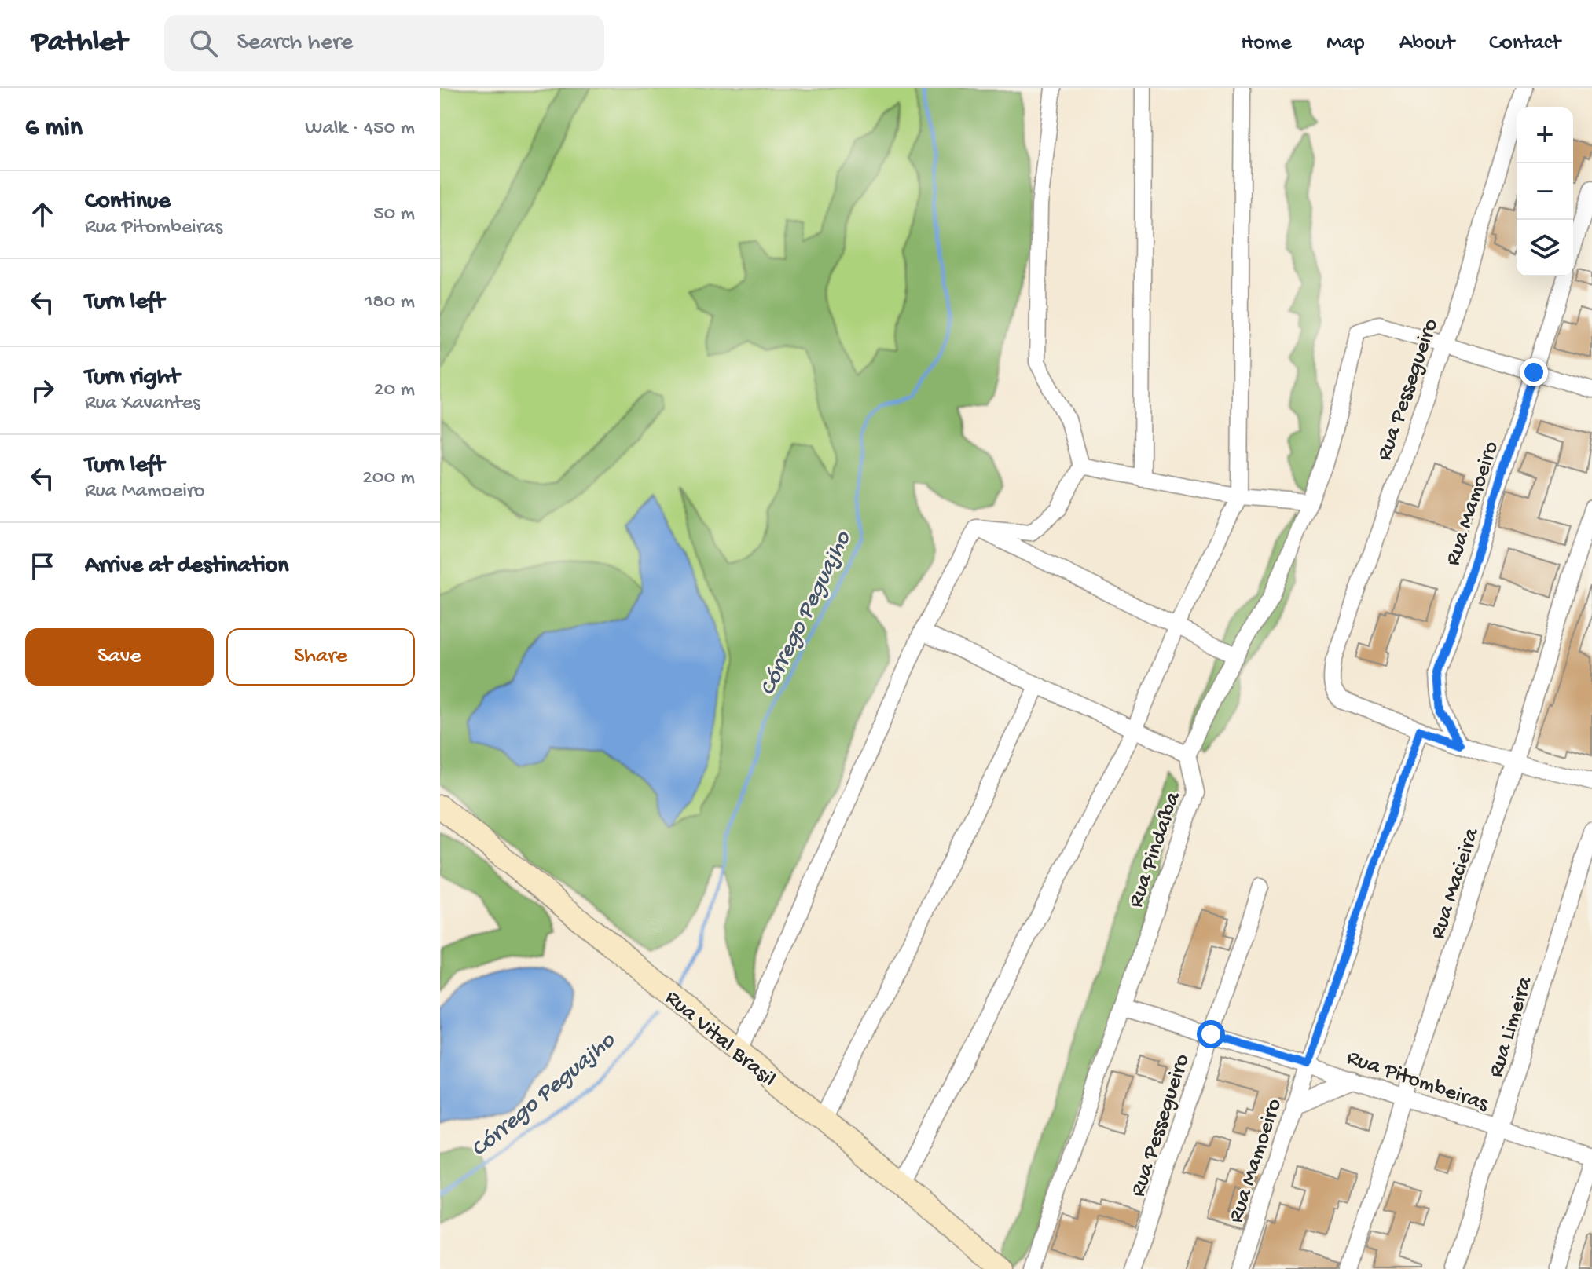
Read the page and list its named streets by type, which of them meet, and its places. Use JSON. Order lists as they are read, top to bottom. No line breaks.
{"streets":{"main road":["Rua Vital Brasil"],"street":["Rua Pessegueiro","Rua Mamoeiro","Rua Pindaíba","Rua Macieira","Rua Limeira","Rua Pitombeiras"]},"crossings":[["Rua Pessegueiro","Rua Mamoeiro"],["Rua Pessegueiro","Rua Pitombeiras"],["Rua Mamoeiro","Rua Pitombeiras"],["Rua Pindaíba","Rua Pitombeiras"],["Rua Macieira","Rua Pitombeiras"],["Rua Limeira","Rua Pitombeiras"]],"water":["Córrego Peguajho"],"page":{"header":"Pathlet","search":"Search here","nav":["Home","Map","About","Contact"],"heading":["6 min","Walk · 450 m"],"map_buttons":["+","−"],"list":[["Continue","Rua Pitombeiras","50 m"],["Turn left","180 m"],["Turn right","Rua Xavantes","20 m"],["Turn left","Rua Mamoeiro","200 m"],"Arrive at destination"],"buttons":["Save","Share"]}}
